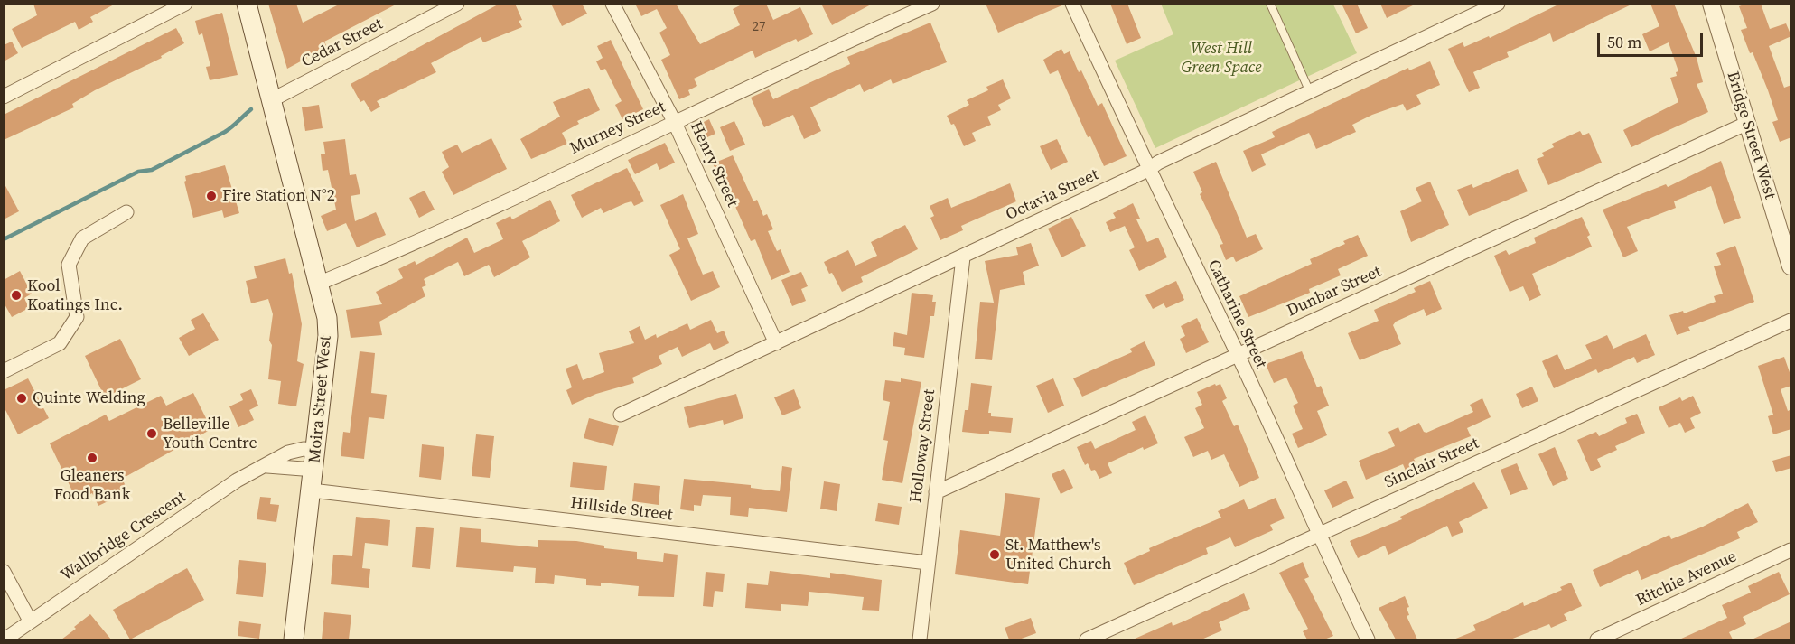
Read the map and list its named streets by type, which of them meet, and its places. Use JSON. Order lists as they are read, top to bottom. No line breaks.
{"streets":{"main road":["Moira Street West"],"street":["Cedar Street","Murney Street","Bridge Street West","Henry Street","Octavia Street","Dunbar Street","Catharine Street","Holloway Street","Sinclair Street","Hillside Street","Wallbridge Crescent","Ritchie Avenue"]},"crossings":[["Cedar Street","Moira Street West"],["Murney Street","Henry Street"],["Murney Street","Moira Street West"],["Bridge Street West","Dunbar Street"],["Henry Street","Octavia Street"],["Octavia Street","Catharine Street"],["Octavia Street","Holloway Street"],["Dunbar Street","Catharine Street"],["Dunbar Street","Holloway Street"],["Catharine Street","Sinclair Street"],["Moira Street West","Hillside Street"],["Moira Street West","Wallbridge Crescent"],["Holloway Street","Hillside Street"]],"parks":["West Hill Green Space"],"places":["Fire Station N°2","Kool Koatings Inc.","Quinte Welding","Belleville Youth Centre","Gleaners Food Bank","St. Matthew's United Church"],"house_numbers":["27"],"scale_bar":"50 m"}
